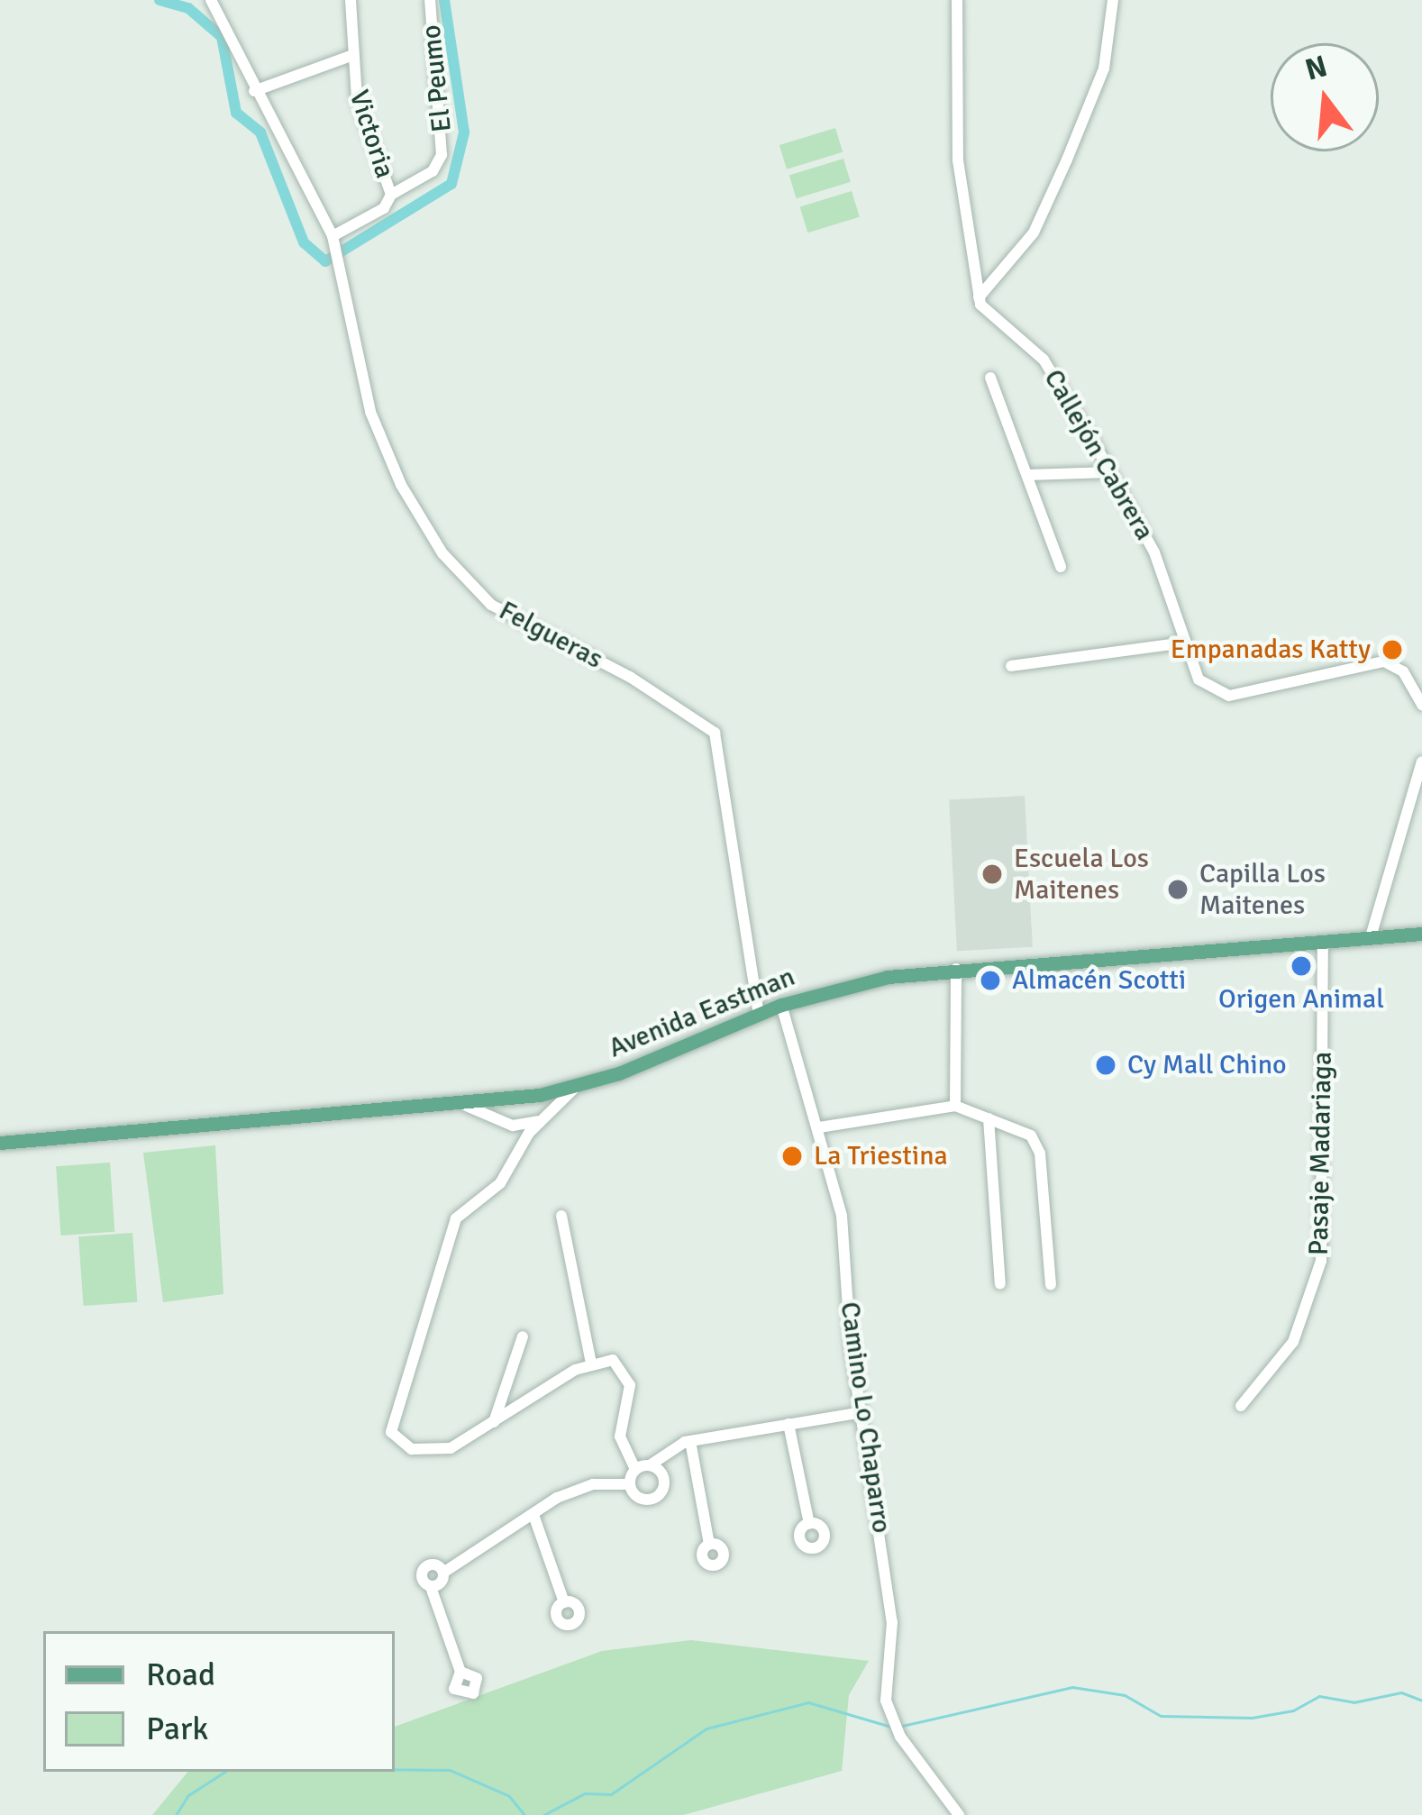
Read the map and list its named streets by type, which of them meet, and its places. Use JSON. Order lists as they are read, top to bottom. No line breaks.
{"streets":{"main road":["Avenida Eastman"],"street":["El Peumo","Victoria","Callejón Cabrera","Felgueras","Pasaje Madariaga","Camino Lo Chaparro"]},"crossings":[["El Peumo","Victoria"],["Victoria","Felgueras"],["Felgueras","Avenida Eastman"],["Avenida Eastman","Pasaje Madariaga"],["Avenida Eastman","Camino Lo Chaparro"]],"places":["Empanadas Katty","Escuela Los Maitenes","Capilla Los Maitenes","Origen Animal","Almacén Scotti","Cy Mall Chino","La Triestina"],"legend":["Road","Park"],"north":"top"}
